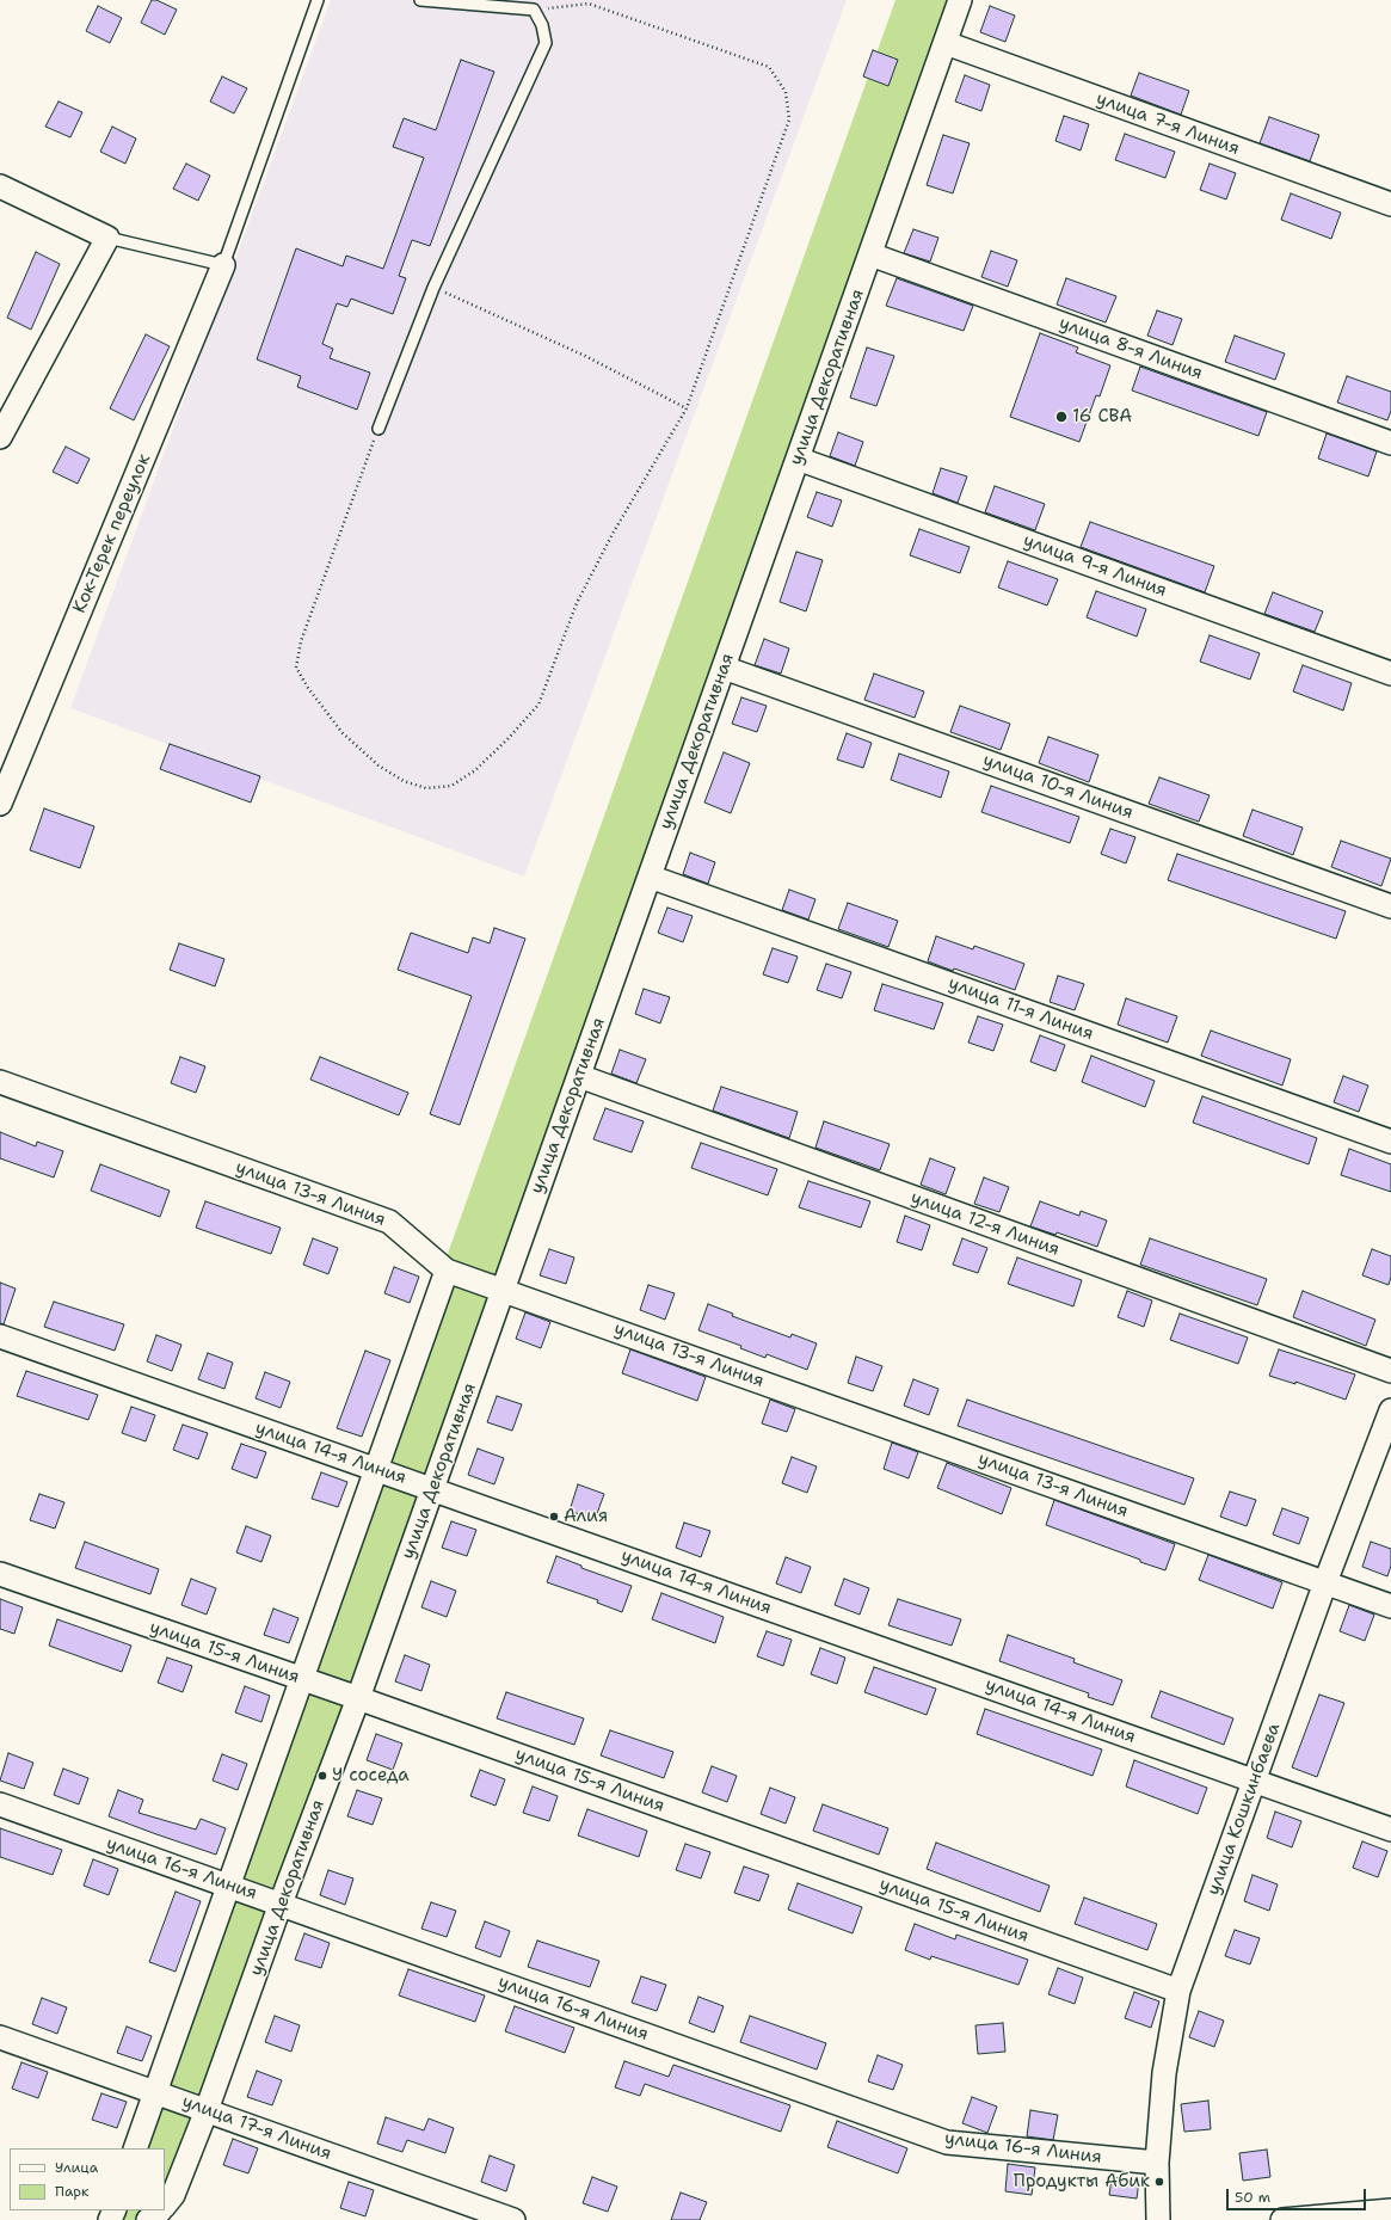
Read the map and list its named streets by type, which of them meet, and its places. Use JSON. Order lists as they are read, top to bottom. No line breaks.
{"streets":{"street":["улица 7-я Линия","улица 8-я Линия","улица Декоративная","Кок-Терек переулок","улица 9-я Линия","улица 10-я Линия","улица 11-я Линия","улица 13-я Линия","улица 12-я Линия","улица 14-я Линия","улица 15-я Линия","улица Кошкинбаева","улица 16-я Линия","улица 17-я Линия"]},"crossings":[["улица 7-я Линия","улица Декоративная"],["улица 8-я Линия","улица Декоративная"],["улица Декоративная","улица 9-я Линия"],["улица Декоративная","улица 10-я Линия"],["улица Декоративная","улица 11-я Линия"],["улица Декоративная","улица 13-я Линия"],["улица Декоративная","улица 12-я Линия"],["улица Декоративная","улица 14-я Линия"],["улица Декоративная","улица 15-я Линия"],["улица Декоративная","улица 16-я Линия"],["улица Декоративная","улица 17-я Линия"],["улица 13-я Линия","улица Кошкинбаева"],["улица 14-я Линия","улица Кошкинбаева"],["улица 15-я Линия","улица Кошкинбаева"],["улица Кошкинбаева","улица 16-я Линия"]],"places":["16 СВА","Алия","У соседа","Продукты Абик"],"legend":["Улица","Парк"],"scale_bar":"50 m"}
